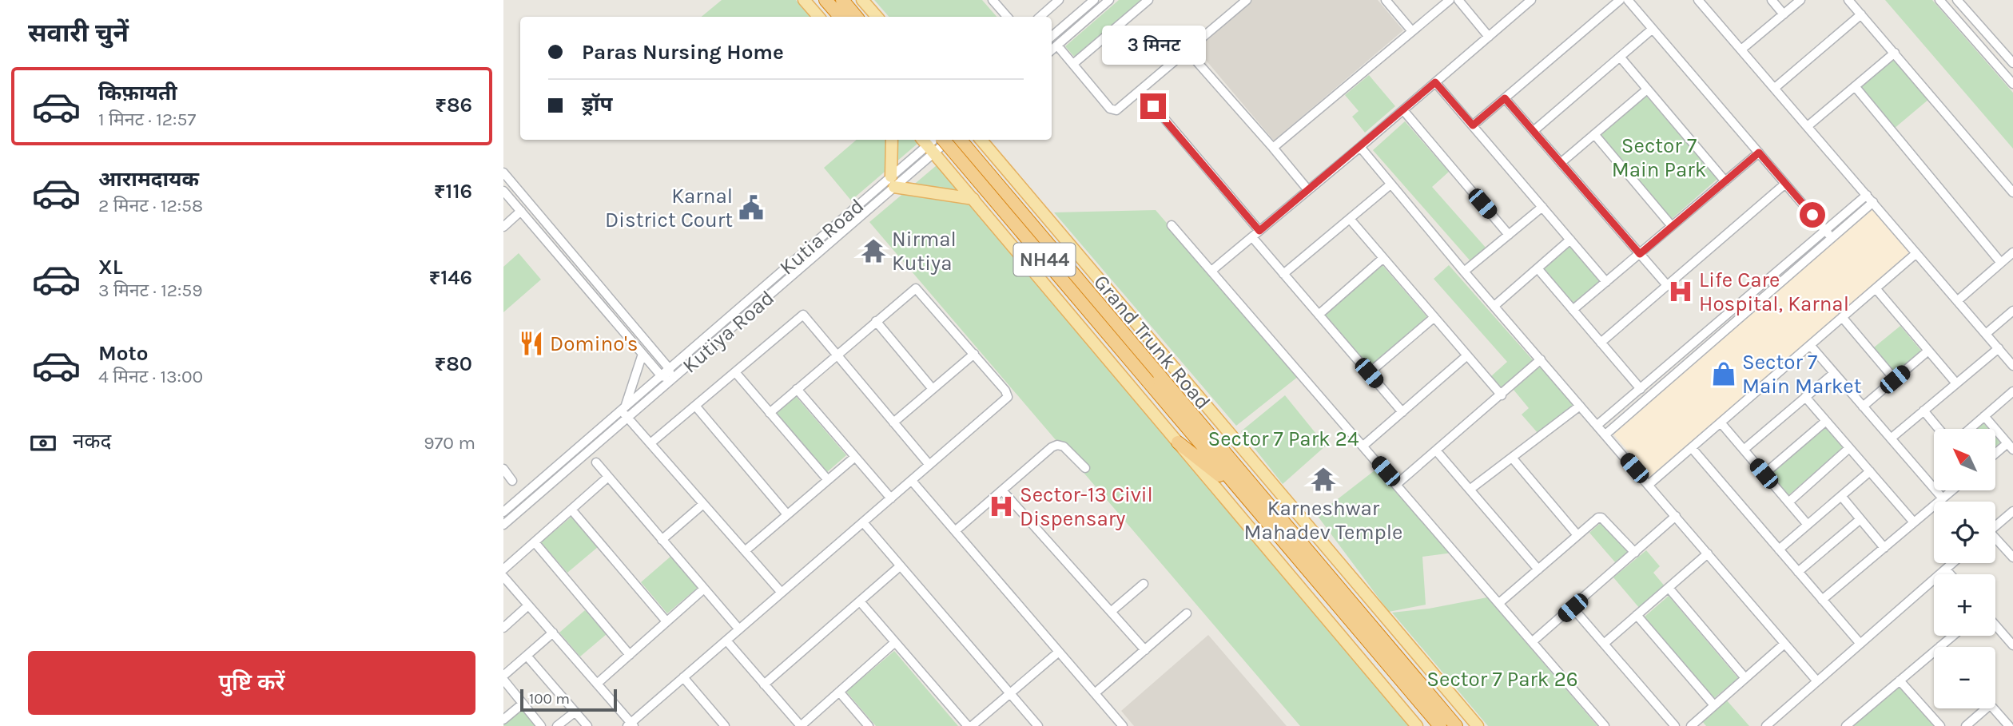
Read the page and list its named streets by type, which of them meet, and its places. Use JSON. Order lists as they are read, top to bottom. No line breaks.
{"streets":{"highway":["NH44"],"main road":["Grand Trunk Road"],"street":["Kutia Road","Kutiya Road"]},"crossings":[["Kutia Road","Kutiya Road"]],"parks":["Sector 7 Main Park","Sector 7 Park 24","Sector 7 Park 26"],"places":{"public building":["Karnal District Court"],"temple":["Nirmal Kutiya","Karneshwar Mahadev Temple"],"hospital":["Life Care Hospital, Karnal","Sector-13 Civil Dispensary"],"restaurant":["Domino's"],"shop":["Sector 7 Main Market"]},"scale_bar":"100 m","north":"top left","page":{"heading":"सवारी चुनें","banner":["Paras Nursing Home","ड्रॉप"],"bubble":"3 मिनट","list":[{"name":"किफ़ायती","note":"1 मिनट · 12:57","value":"₹86"},{"name":"आरामदायक","note":"2 मिनट · 12:58","value":"₹116"},{"name":"XL","note":"3 मिनट · 12:59","value":"₹146"},{"name":"Moto","note":"4 मिनट · 13:00","value":"₹80"}],"pay":["नकद","970 m"],"map_buttons":["+","−"],"buttons":"पुष्टि करें","scale":"100 m"}}
